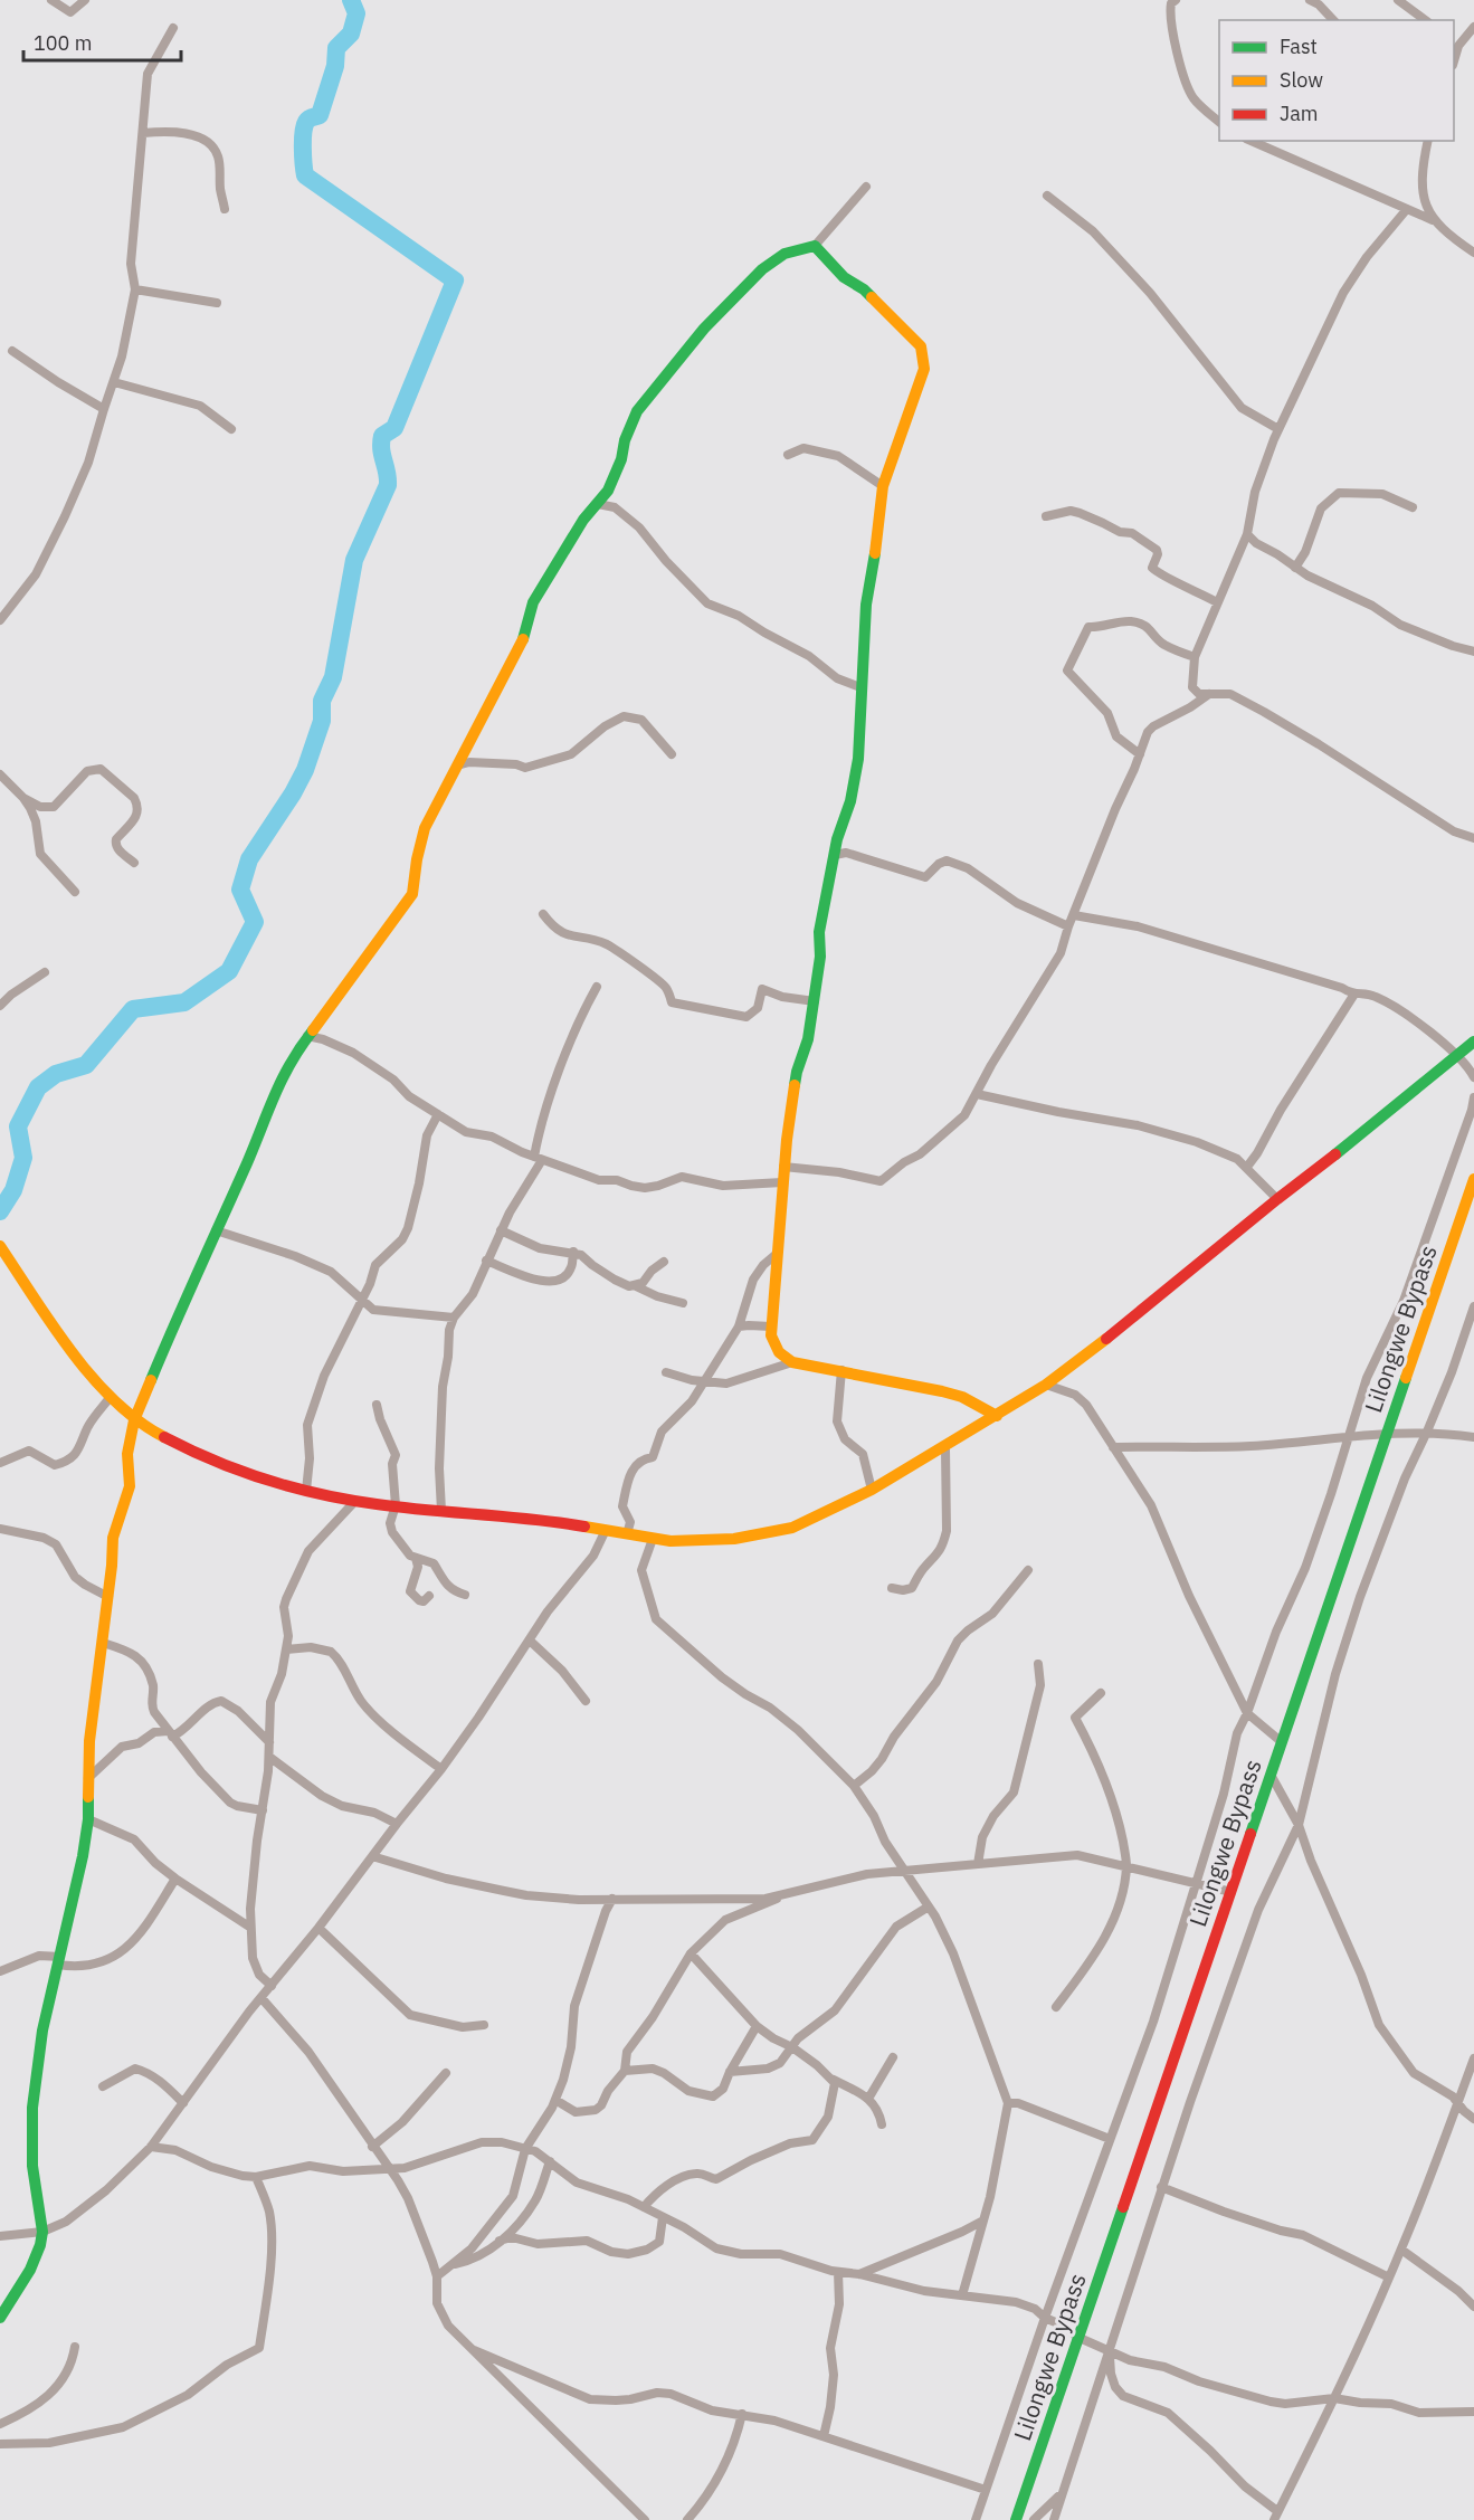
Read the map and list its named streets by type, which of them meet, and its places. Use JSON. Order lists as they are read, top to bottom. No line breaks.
{"streets":{"street":["Lilongwe Bypass"]},"legend":["Fast","Slow","Jam"],"scale_bar":"100 m"}
